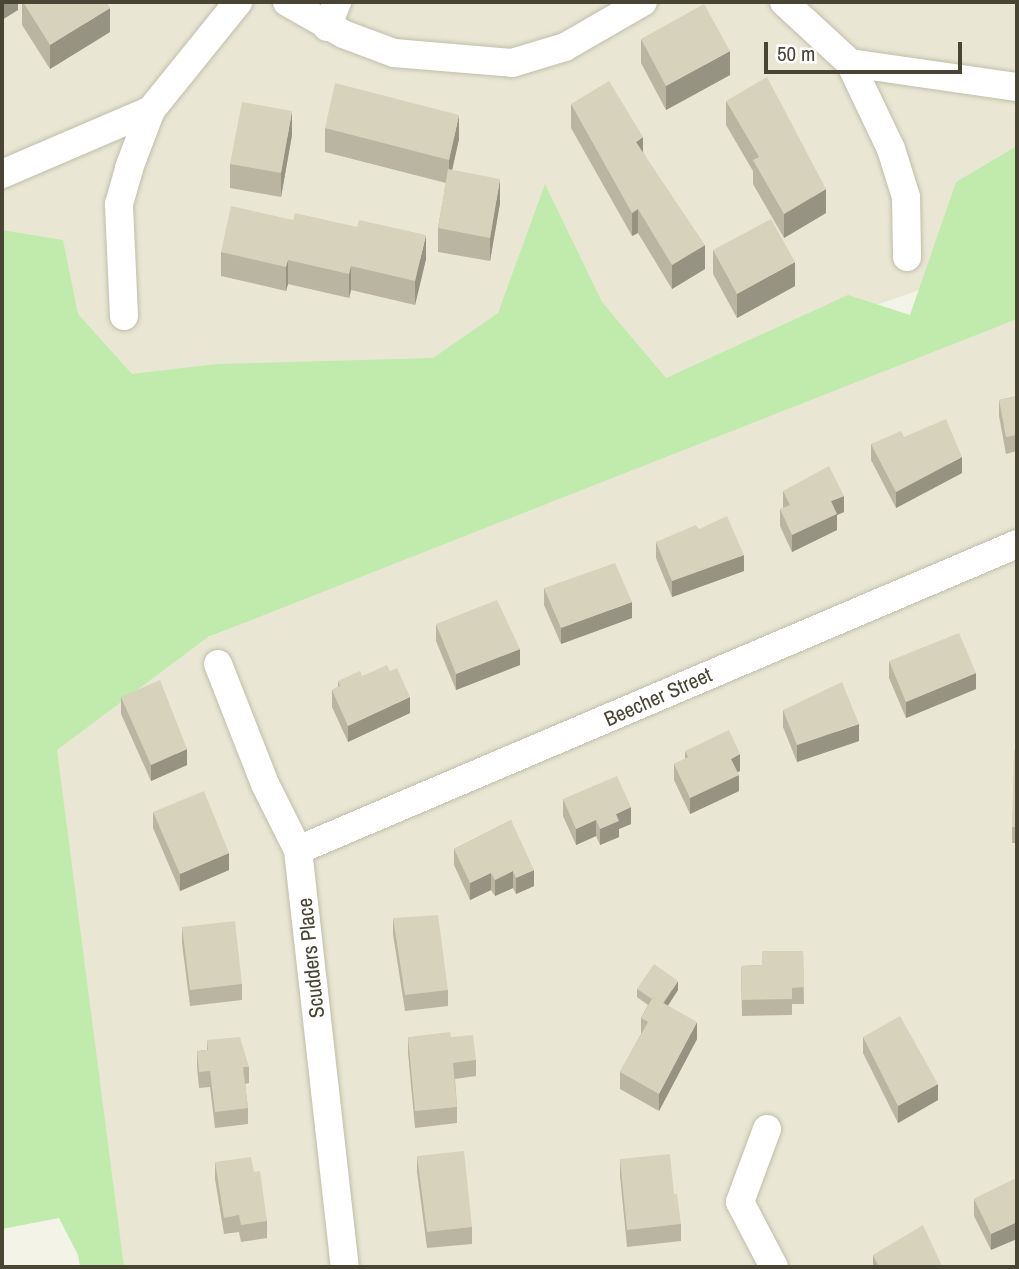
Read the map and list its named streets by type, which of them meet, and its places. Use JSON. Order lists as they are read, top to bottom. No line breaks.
{"streets":{"street":["Beecher Street","Scudders Place"]},"crossings":[["Beecher Street","Scudders Place"]],"scale_bar":"50 m"}
